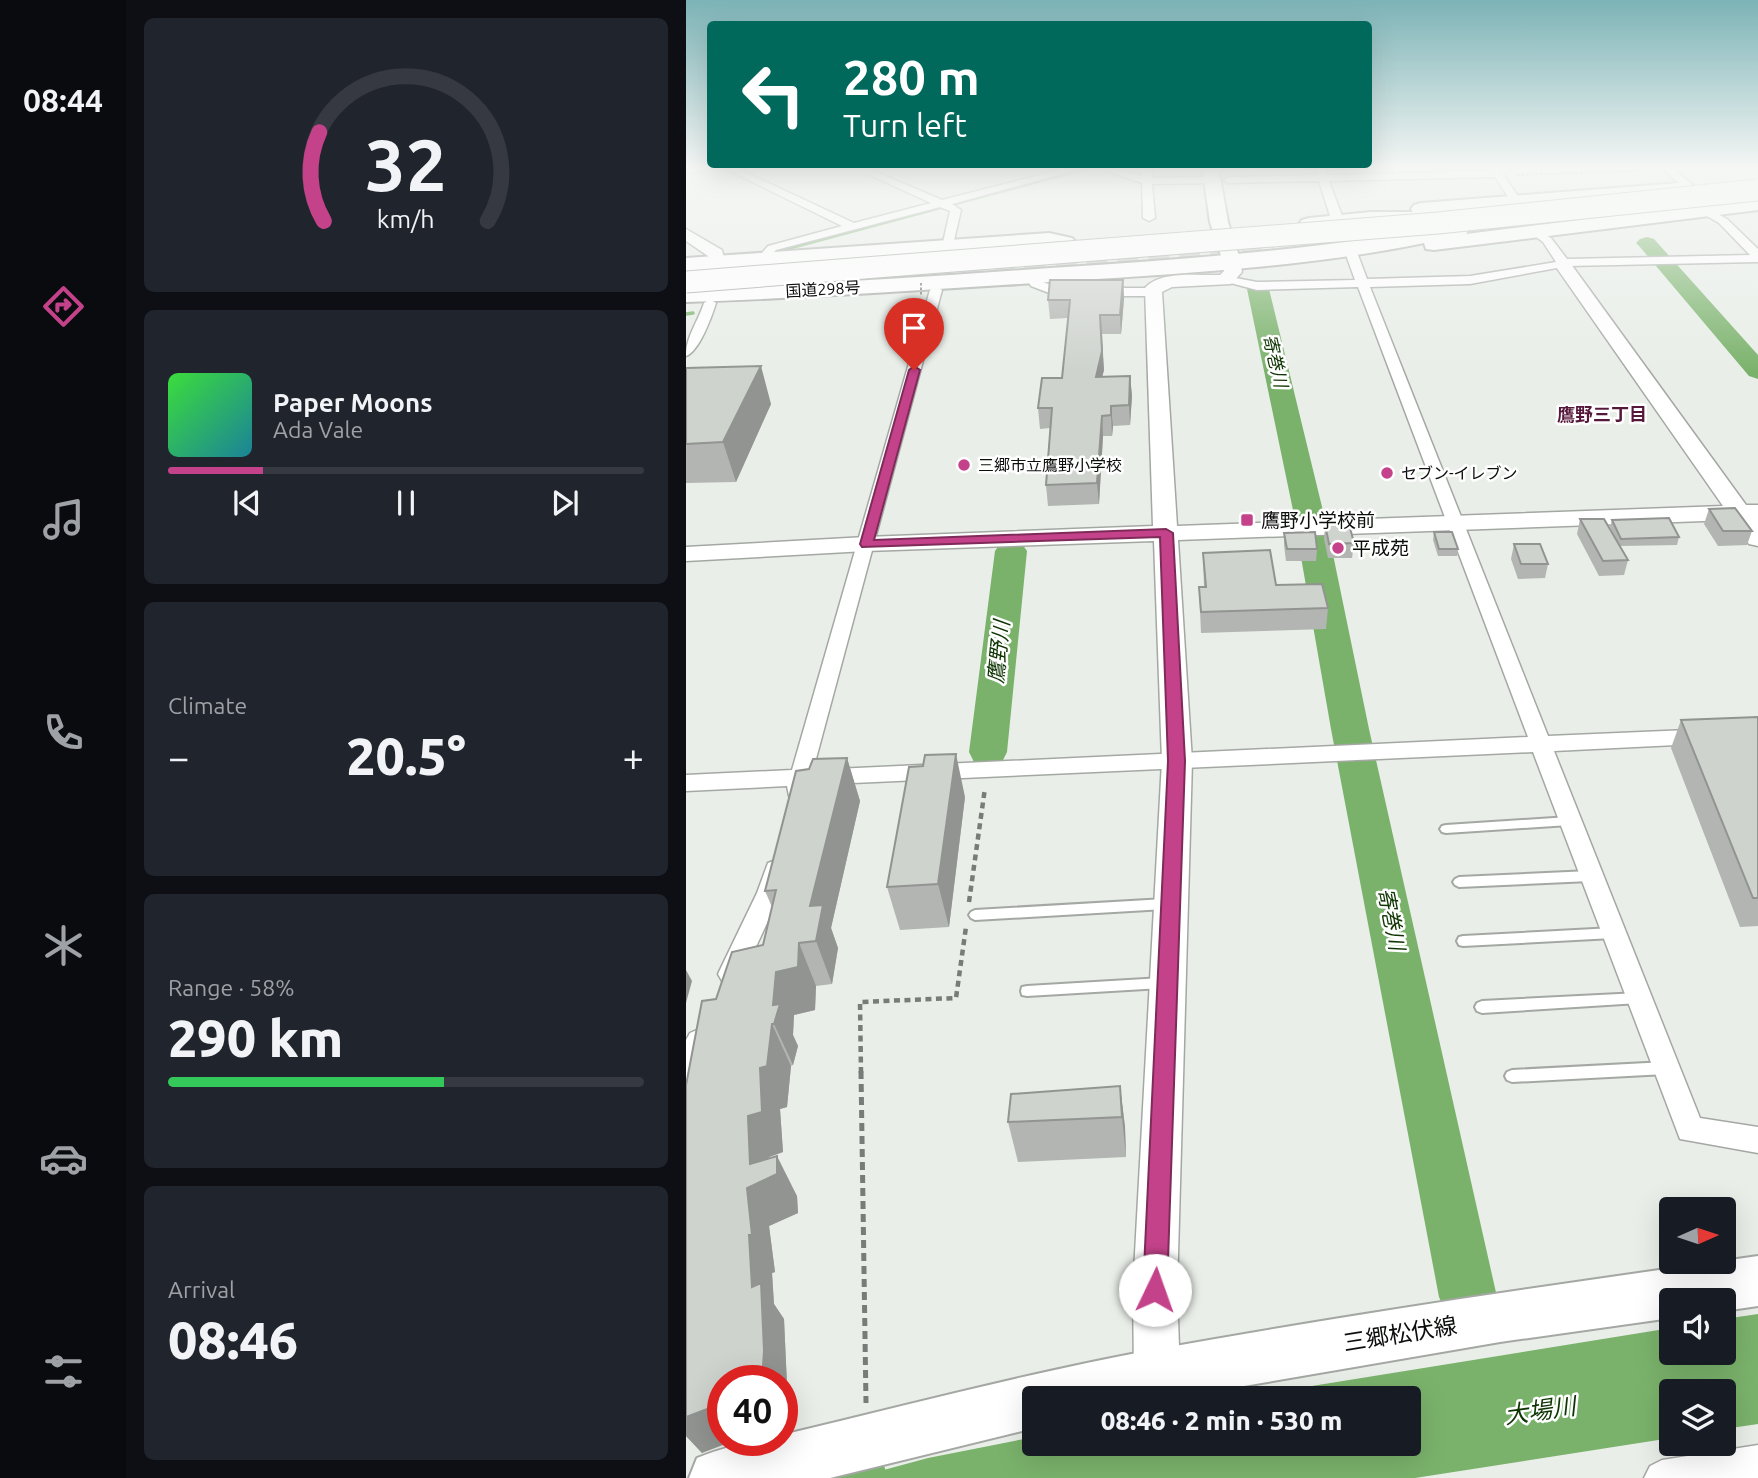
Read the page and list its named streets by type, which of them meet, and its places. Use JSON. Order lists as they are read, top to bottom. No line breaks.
{"streets":{"highway":["国道298号"],"main road":["三郷松伏線"]},"districts":["鷹野三丁目"],"water":["寄巻川","鷹野川","大場川"],"places":{"other":["三郷市立鷹野小学校","セブン-イレブン","平成苑"],"transit":["鷹野小学校前"]},"north":"right","page":{"tabs":"08:44","turn":["280 m","Turn left"],"song":["Paper Moons","Ada Vale"],"tile":["Climate",["Range · 58%","290 km"],["Arrival","08:46"]],"heat":["−","20.5°","+"],"limit":"40","trip":"08:46 · 2 min · 530 m","gauge":["32","km/h"]}}
